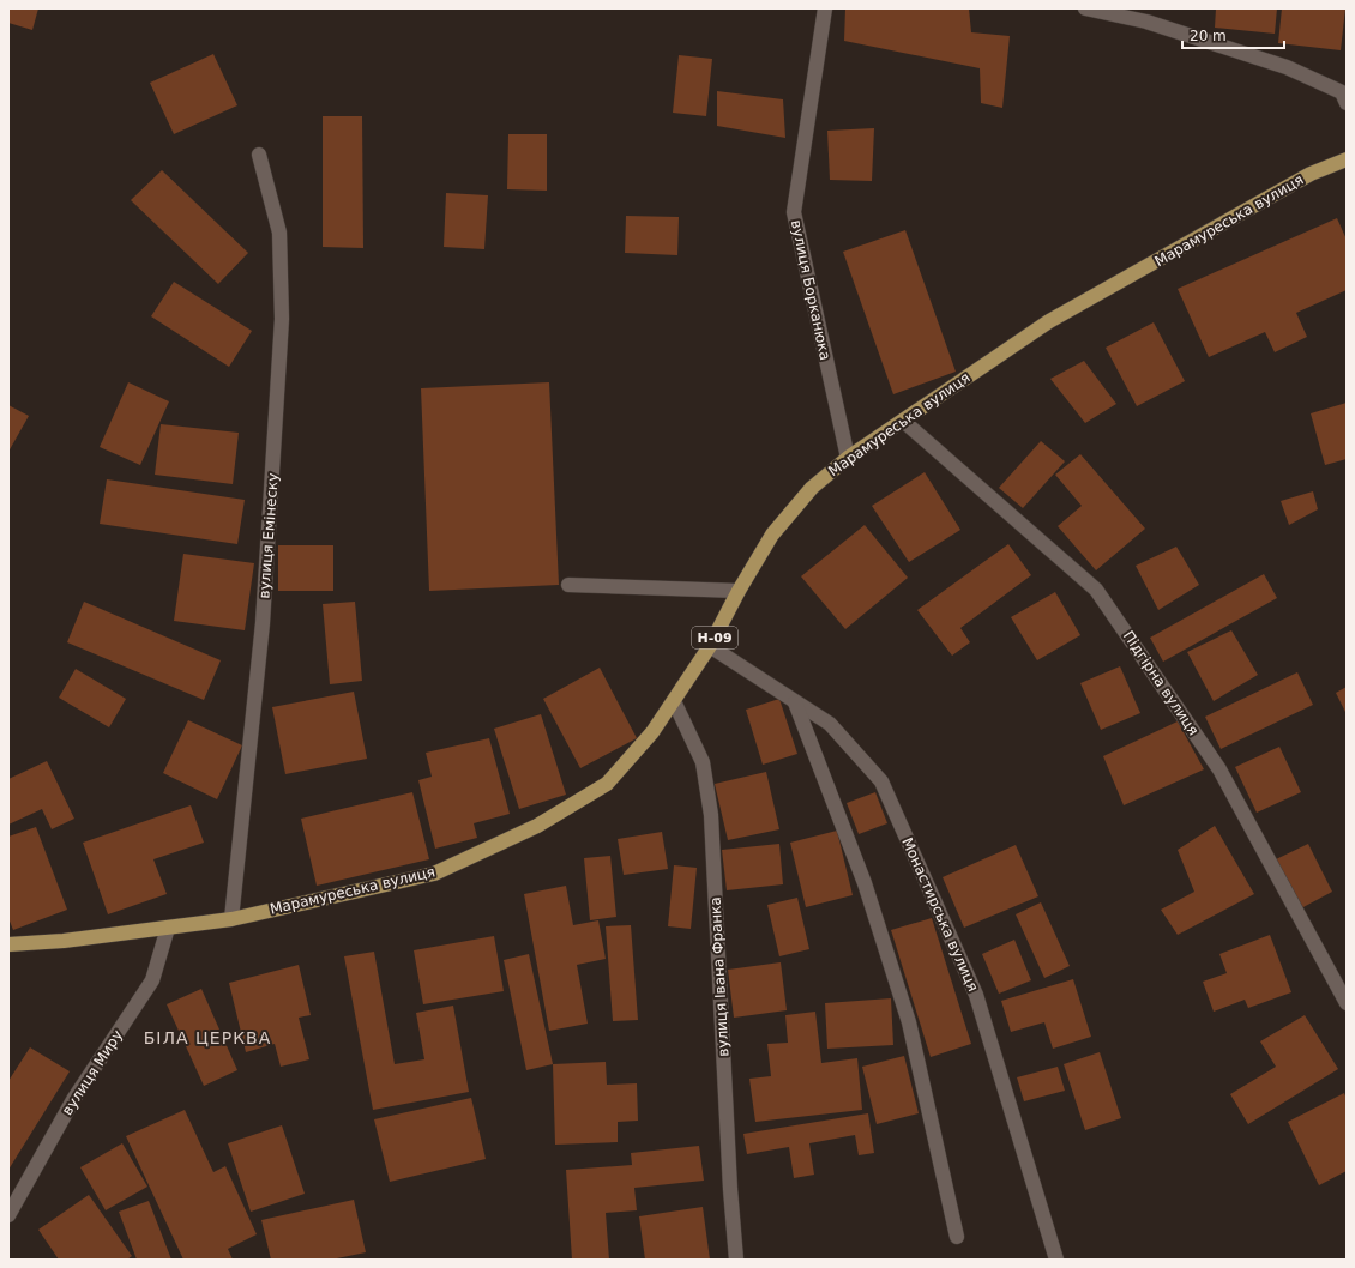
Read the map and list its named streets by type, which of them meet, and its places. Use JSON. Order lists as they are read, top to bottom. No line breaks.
{"streets":{"main road":["Марамуреська вулиця","Н-09"],"street":["вулиця Борканюка","вулиця Емінеску","Підгірна вулиця","Монастирська вулиця","вулиця Івана Франка","вулиця Миру"]},"crossings":[["Марамуреська вулиця","вулиця Борканюка"],["Марамуреська вулиця","вулиця Емінеску"],["Марамуреська вулиця","Підгірна вулиця"],["Марамуреська вулиця","Монастирська вулиця"],["Марамуреська вулиця","вулиця Івана Франка"],["Марамуреська вулиця","вулиця Миру"]],"districts":["БІЛА ЦЕРКВА"],"scale_bar":"20 m"}
